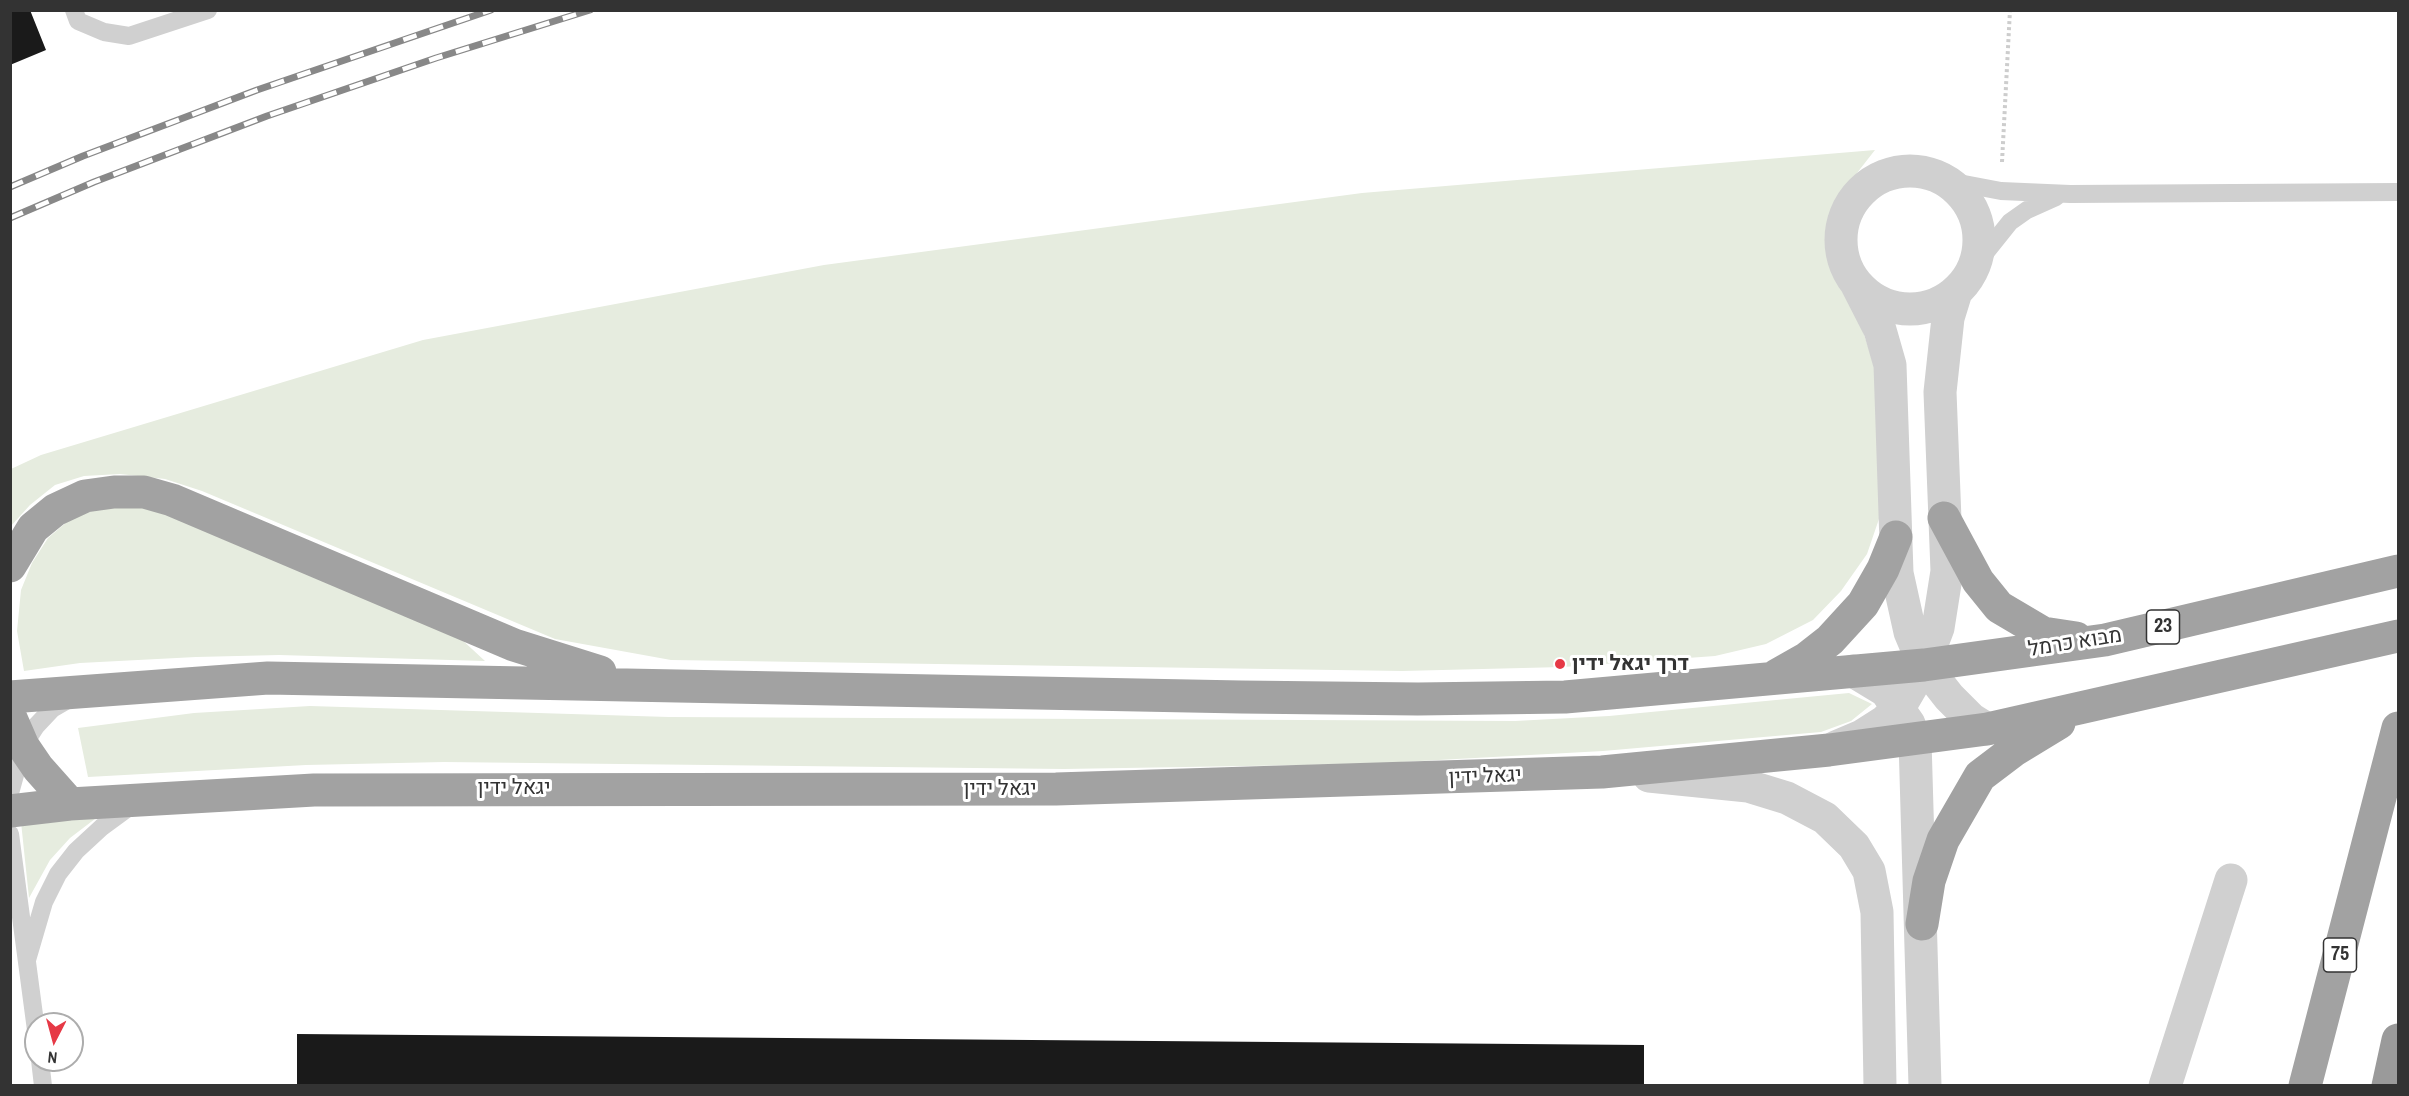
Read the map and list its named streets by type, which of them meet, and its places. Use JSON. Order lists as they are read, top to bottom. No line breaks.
{"streets":{"highway":["23","מבוא כרמל","יגאל ידין","75"]},"places":["דרך יגאל ידין"],"north":"bottom"}
